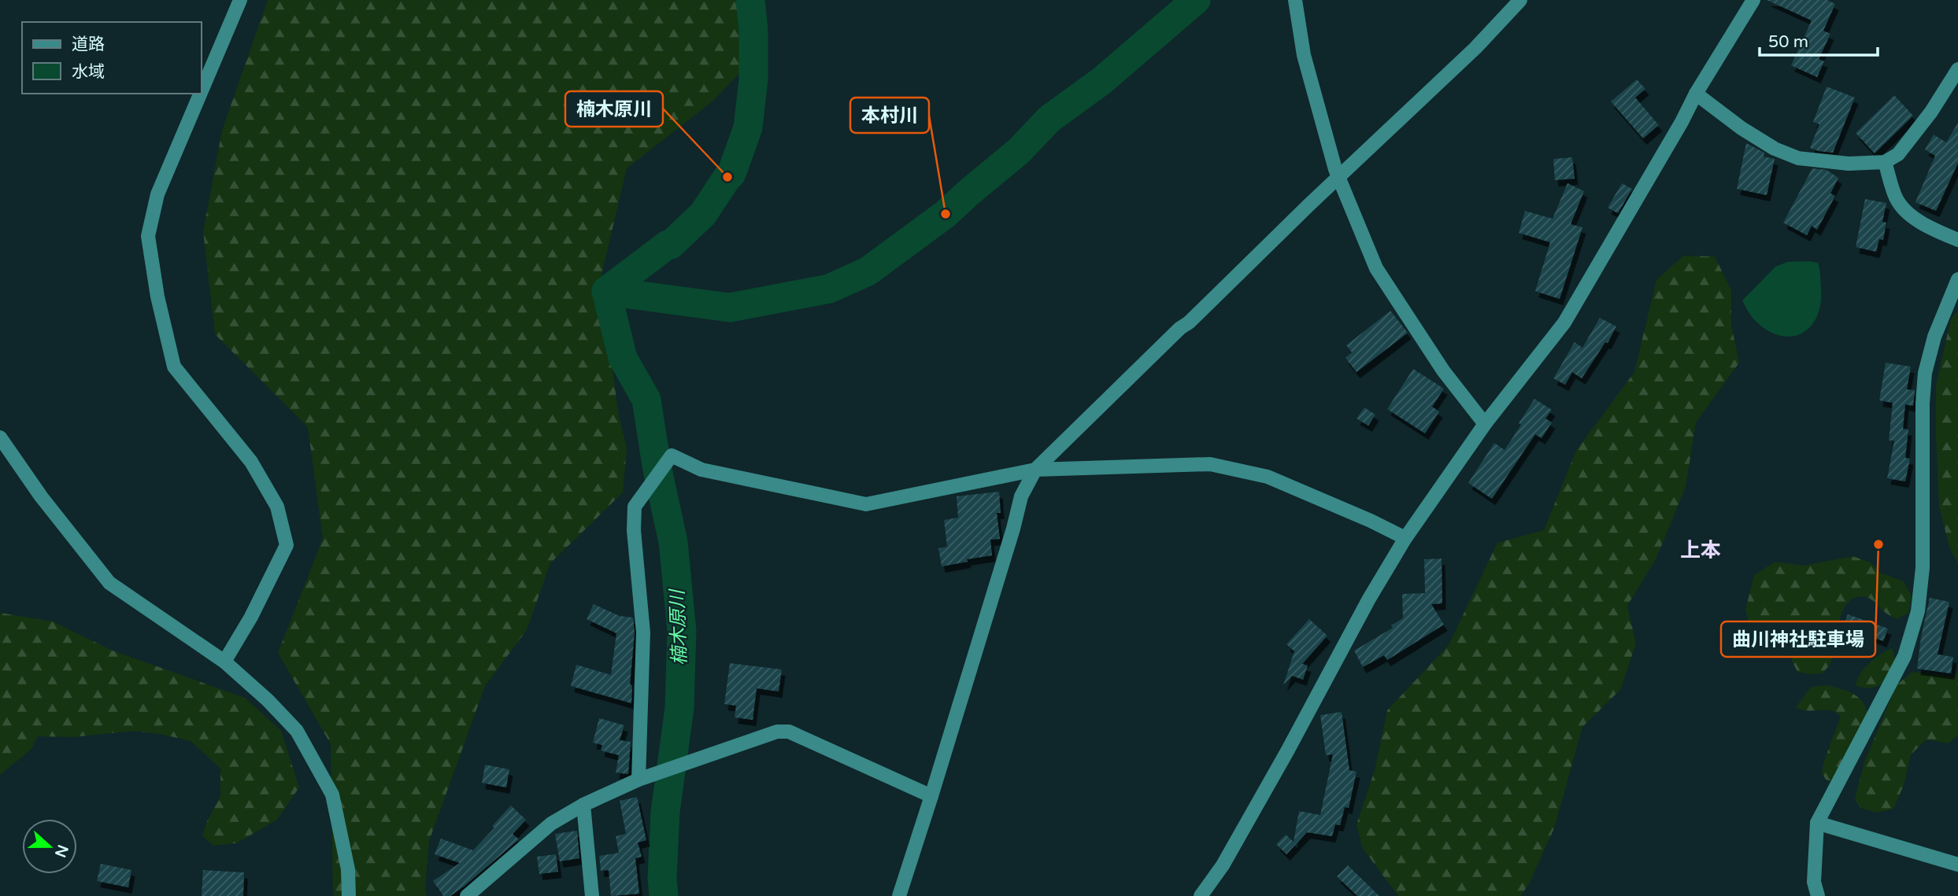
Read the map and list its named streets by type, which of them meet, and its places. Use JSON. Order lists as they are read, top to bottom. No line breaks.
{"districts":["上本"],"water":["楠木原川"],"places":["楠木原川","本村川","曲川神社駐車場"],"legend":["道路","水域"],"scale_bar":"50 m","north":"right"}
